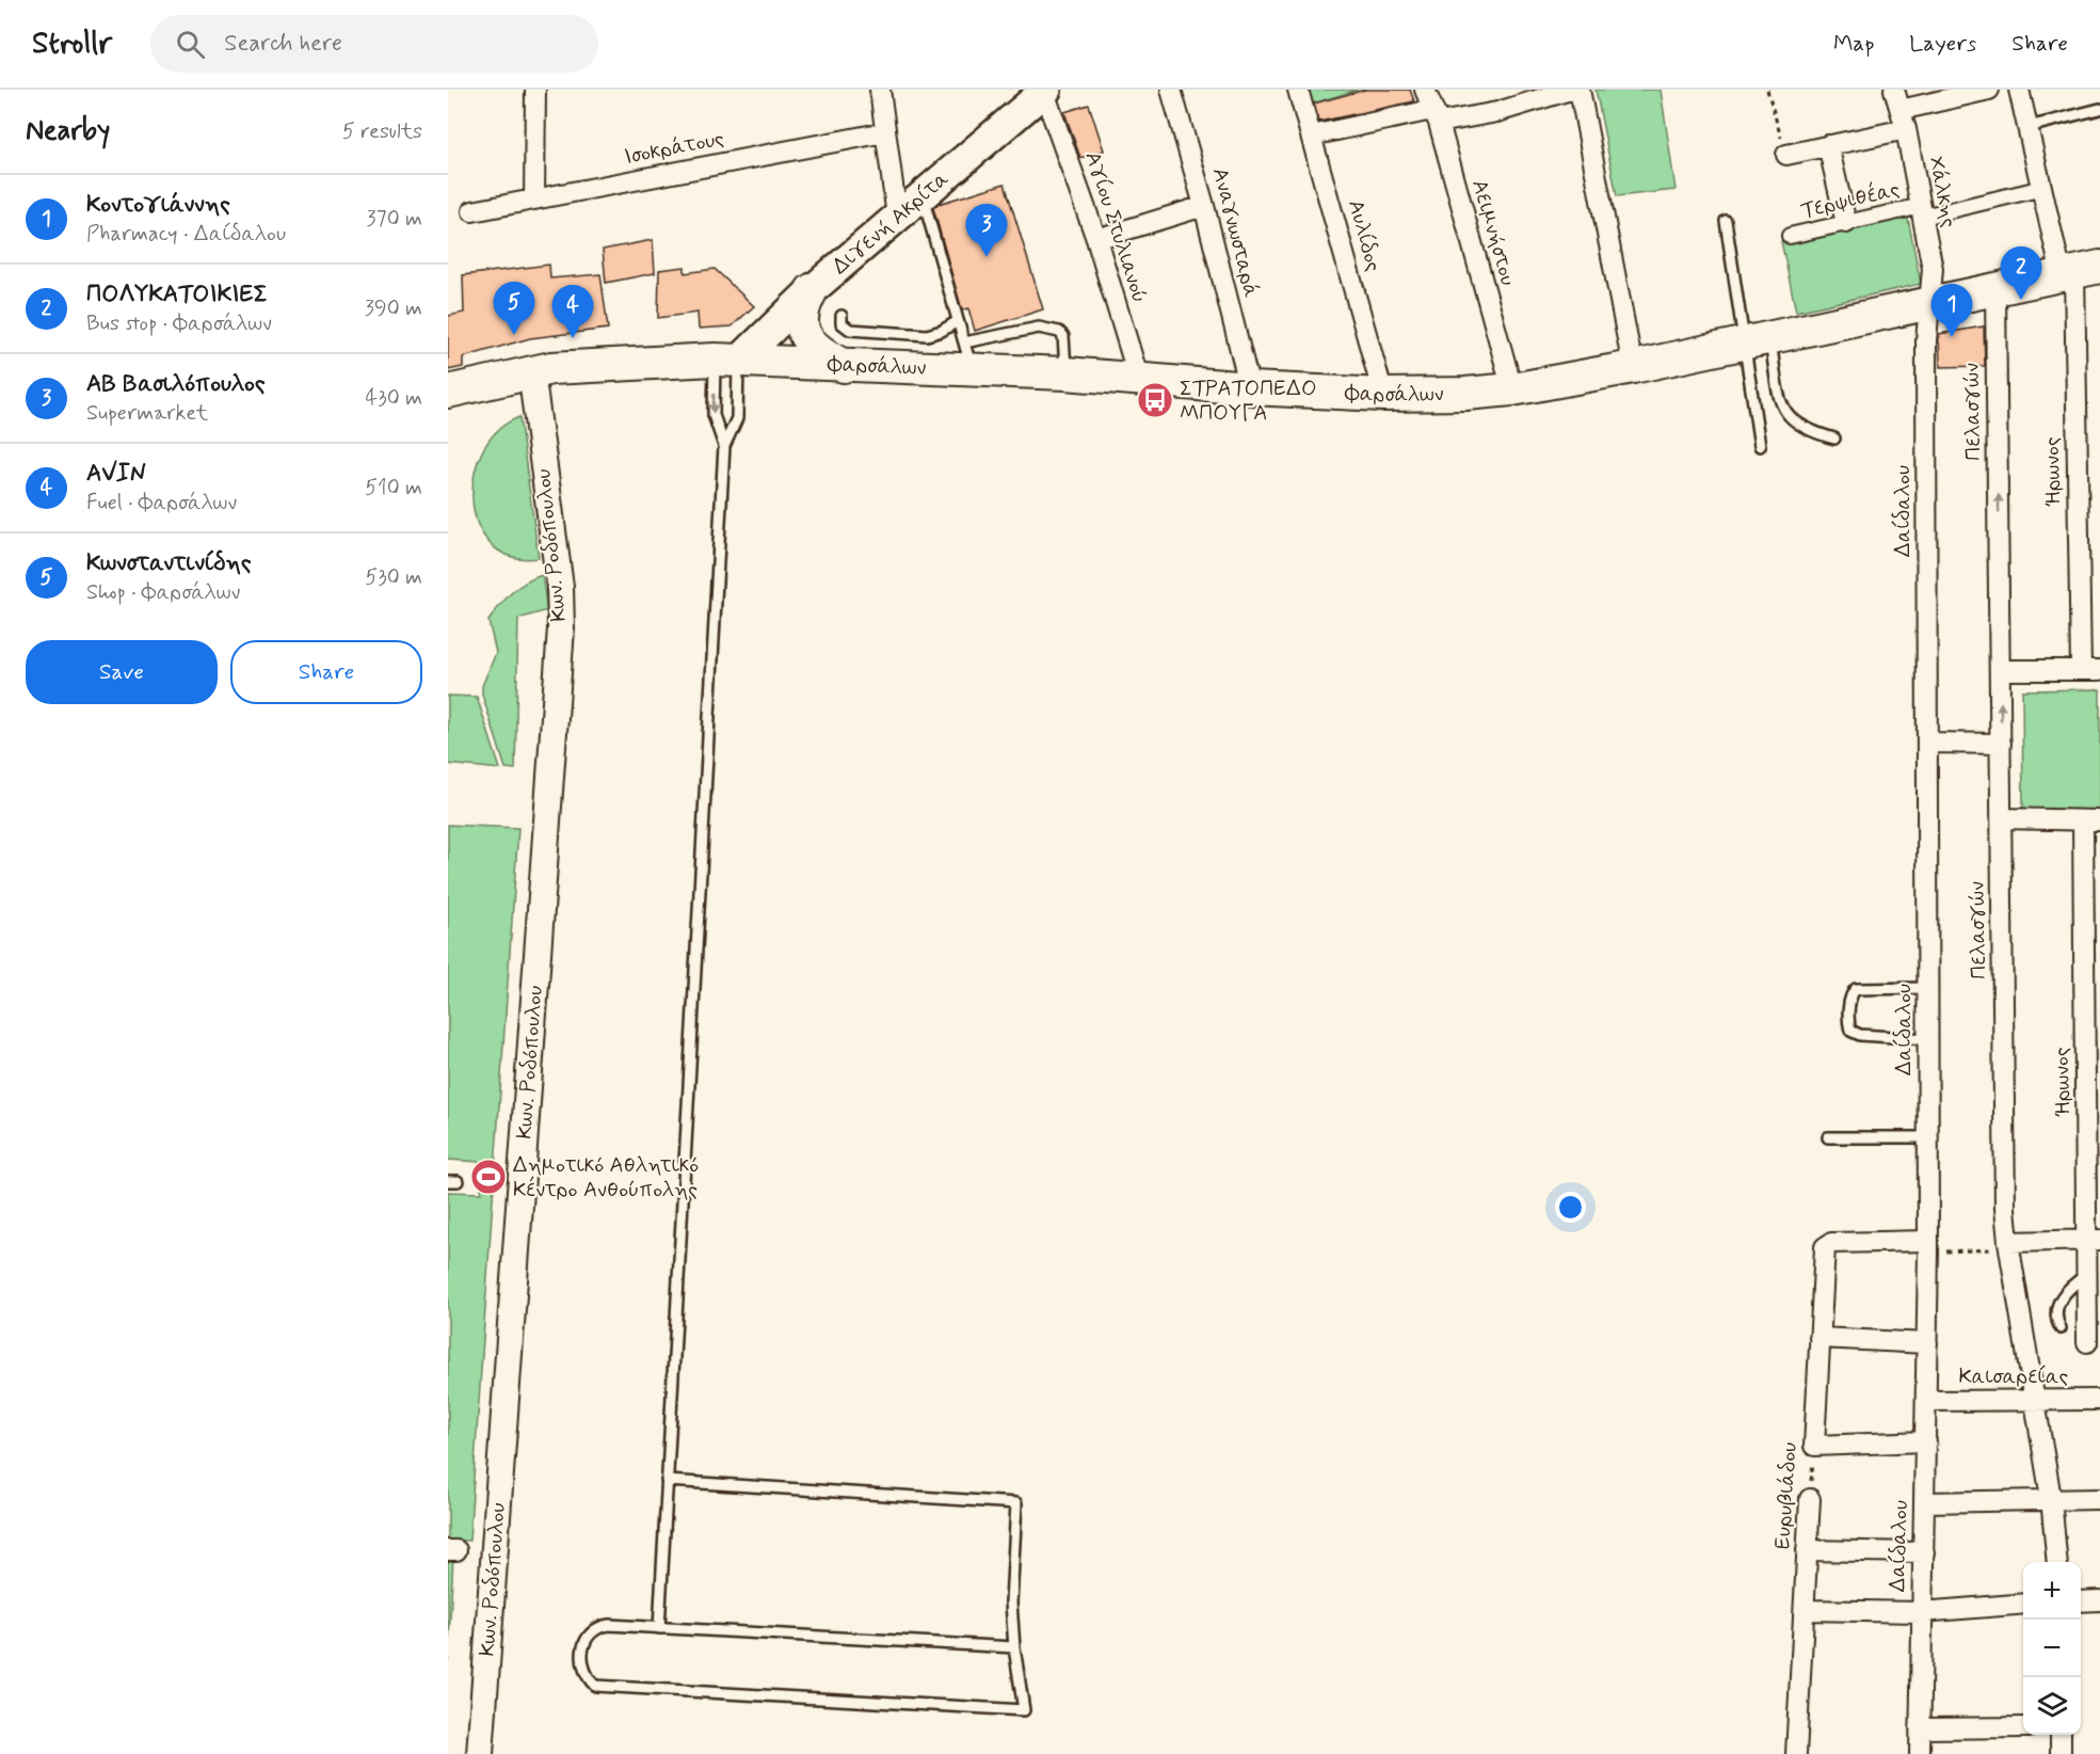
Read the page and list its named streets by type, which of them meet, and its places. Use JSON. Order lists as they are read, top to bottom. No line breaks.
{"streets":{"main road":["Διγενή Ακρίτα","Φαρσάλων"],"street":["Ισοκράτους","Χάλκης","Τερψιθέας","Αγίου Στυλιανού","Αναγνωσταρά","Αειμνήστου","Αυλίδος","Πελασγών","Ήρωνος","Δαίδαλου","Κων. Ροδόπουλου","Καισαρείας","Ευρυβιάδου"]},"crossings":[["Χάλκης","Τερψιθέας"],["Χάλκης","Φαρσάλων"],["Χάλκης","Δαίδαλου"],["Τερψιθέας","Ήρωνος"],["Διγενή Ακρίτα","Αγίου Στυλιανού"],["Διγενή Ακρίτα","Φαρσάλων"],["Αγίου Στυλιανού","Φαρσάλων"],["Αναγνωσταρά","Φαρσάλων"],["Αειμνήστου","Φαρσάλων"],["Αυλίδος","Φαρσάλων"],["Φαρσάλων","Πελασγών"],["Φαρσάλων","Ήρωνος"],["Φαρσάλων","Δαίδαλου"],["Φαρσάλων","Κων. Ροδόπουλου"],["Πελασγών","Καισαρείας"],["Δαίδαλου","Καισαρείας"],["Δαίδαλου","Ευρυβιάδου"]],"one_way":["Πελασγών"],"places":{"bus stop":["ΣΤΡΑΤΟΠΕΔΟ ΜΠΟΥΓΑ"],"sports":["Δημοτικό Αθλητικό Κέντρο Ανθούπολης"]},"page":{"header":"Strollr","search":"Search here","nav":["Map","Layers","Share"],"heading":["Nearby","5 results"],"list":[{"mark":"1","name":"Κοντογιάννης","note":"Pharmacy · Δαίδαλου","value":"370 m"},{"mark":"2","name":"ΠΟΛΥΚΑΤΟΙΚΙΕΣ","note":"Bus stop · Φαρσάλων","value":"390 m"},{"mark":"3","name":"ΑΒ Βασιλόπουλος","note":"Supermarket","value":"430 m"},{"mark":"4","name":"AVIN","note":"Fuel · Φαρσάλων","value":"510 m"},{"mark":"5","name":"Κωνσταντινίδης","note":"Shop · Φαρσάλων","value":"530 m"}],"pins":["3","2","5","1","4"],"buttons":["Save","Share"],"map_buttons":["+","−"]}}
